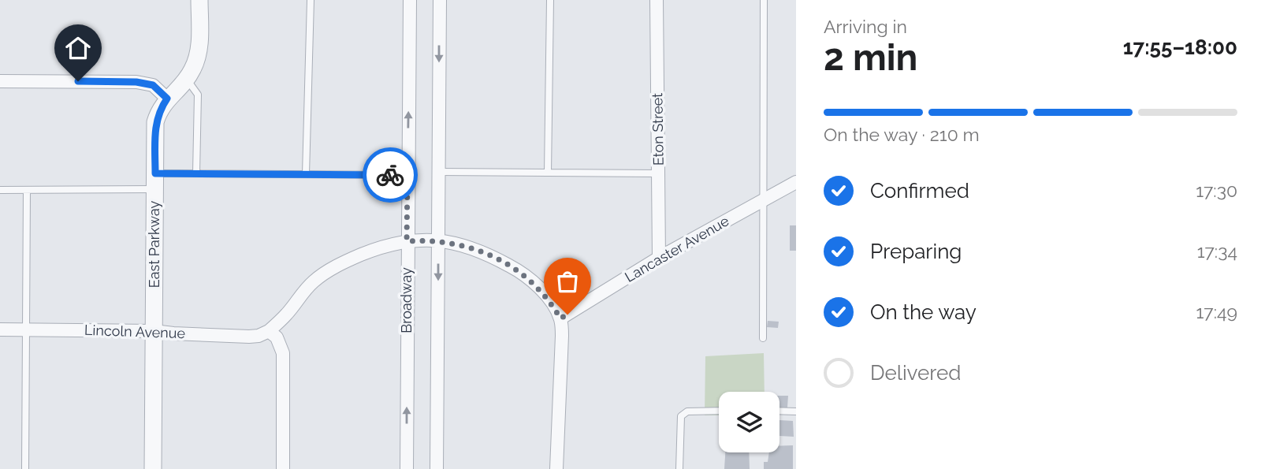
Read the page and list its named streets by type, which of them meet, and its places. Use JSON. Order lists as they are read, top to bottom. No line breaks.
{"streets":{"street":["Eton Street","East Parkway","Lancaster Avenue","Broadway","Lincoln Avenue"]},"crossings":[["Eton Street","Lancaster Avenue"],["East Parkway","Lincoln Avenue"]],"page":{"heading":["2 min","Arriving in","17:55–18:00"],"bar":"On the way · 210 m","list":[["Confirmed","17:30"],["Preparing","17:34"],["On the way","17:49"],"Delivered"]}}
